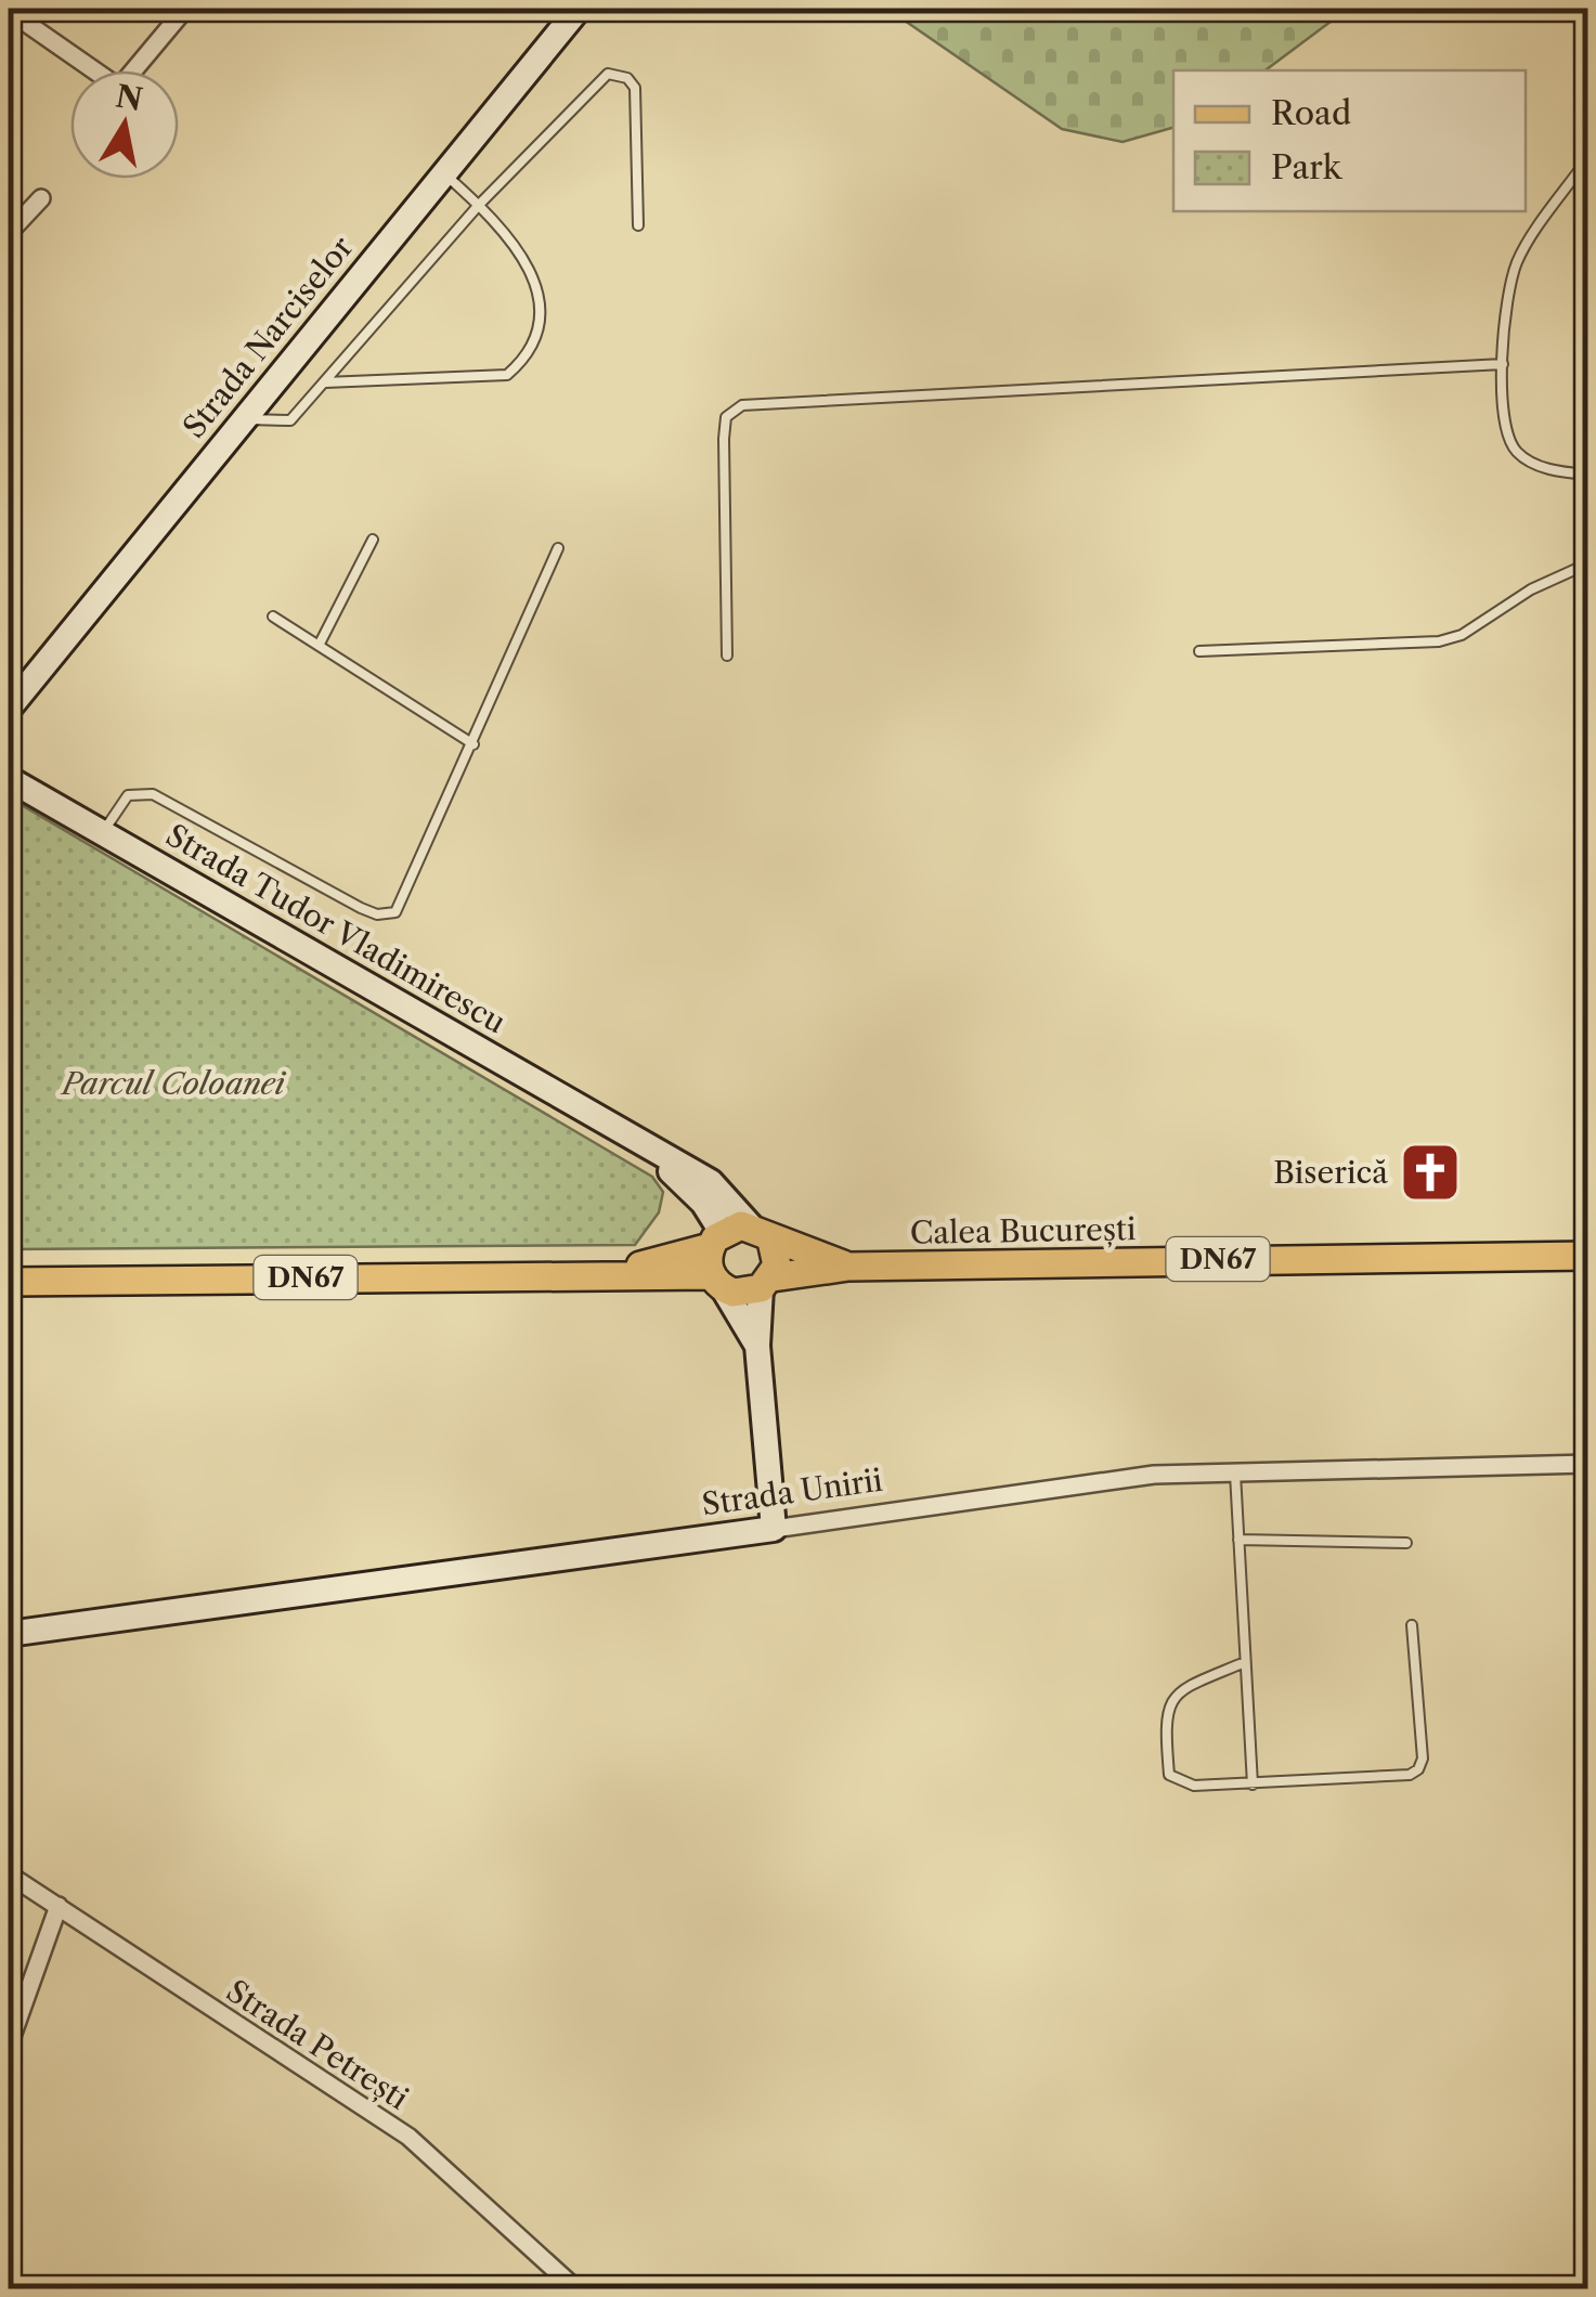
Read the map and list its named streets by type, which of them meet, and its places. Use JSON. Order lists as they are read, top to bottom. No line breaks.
{"streets":{"main road":["Strada Narciselor","Strada Tudor Vladimirescu","Calea București","DN67","Strada Unirii"],"street":["Strada Petrești"]},"crossings":[["Strada Tudor Vladimirescu","Calea București"]],"parks":["Parcul Coloanei"],"places":{"church":["Biserică"]},"legend":["Road","Park"],"north":"top"}
